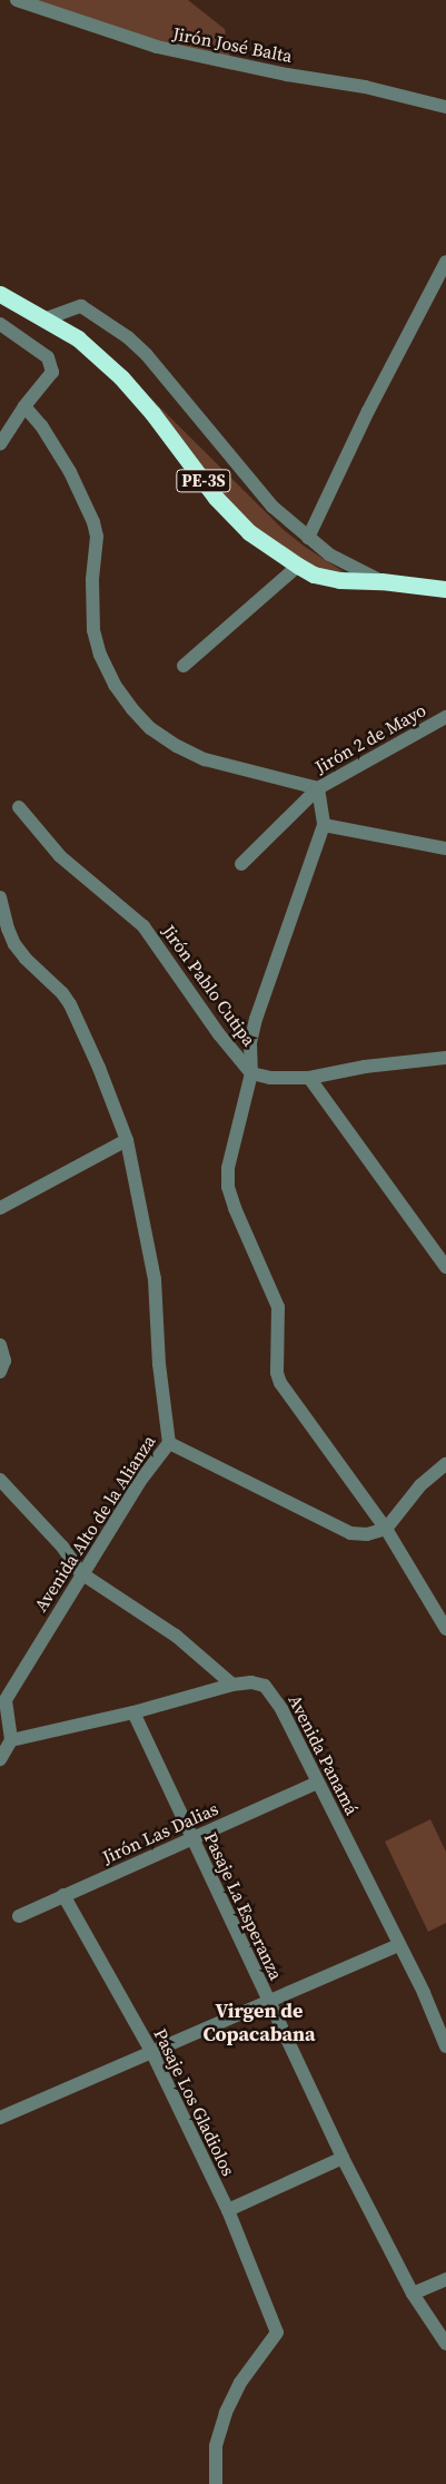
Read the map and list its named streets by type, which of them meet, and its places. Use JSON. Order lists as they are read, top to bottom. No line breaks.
{"streets":{"highway":["PE-3S"],"street":["Jirón José Balta","Jirón 2 de Mayo","Jirón Pablo Cutipa","Avenida Alto de la Alianza","Avenida Panamá","Jirón Las Dalias","Pasaje La Esperanza","Pasaje Los Gladiolos"]},"crossings":[["Avenida Alto de la Alianza","Avenida Panamá"],["Avenida Panamá","Jirón Las Dalias"],["Avenida Panamá","Pasaje La Esperanza"],["Jirón Las Dalias","Pasaje La Esperanza"],["Jirón Las Dalias","Pasaje Los Gladiolos"]],"districts":["Virgen de Copacabana"]}
